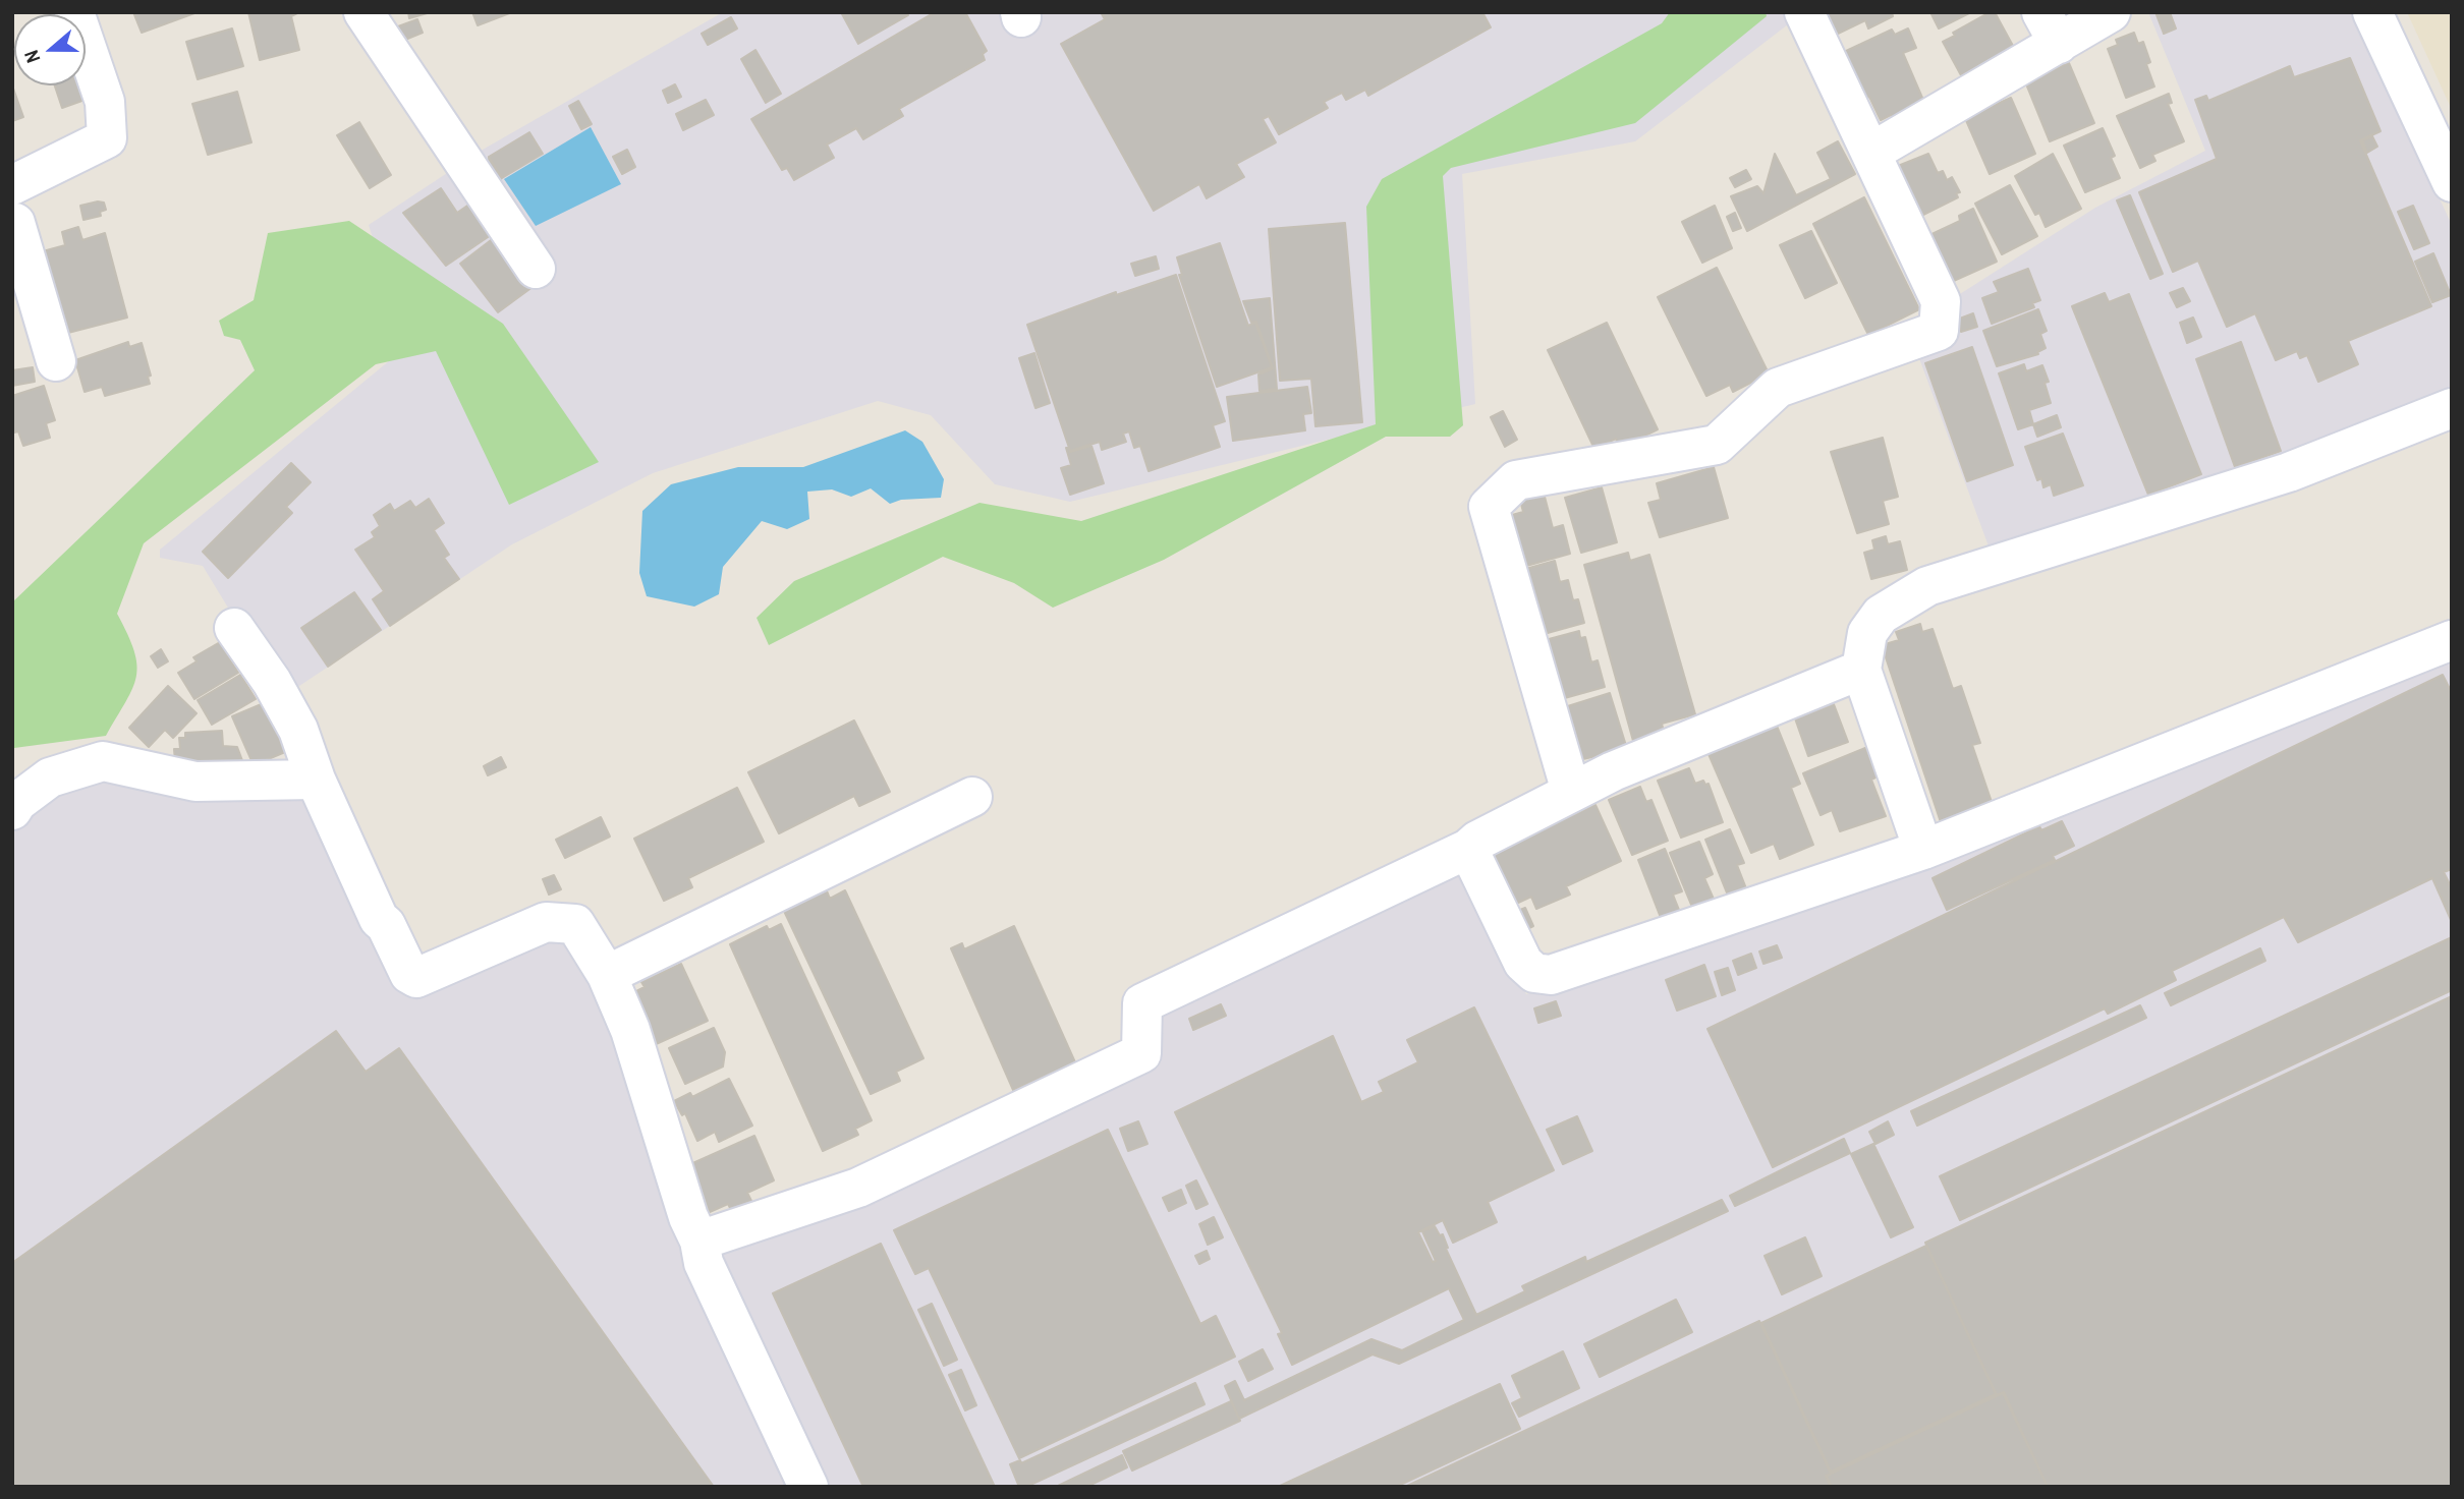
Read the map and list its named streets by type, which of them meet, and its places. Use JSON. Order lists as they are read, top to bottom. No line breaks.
{"north":"left"}
